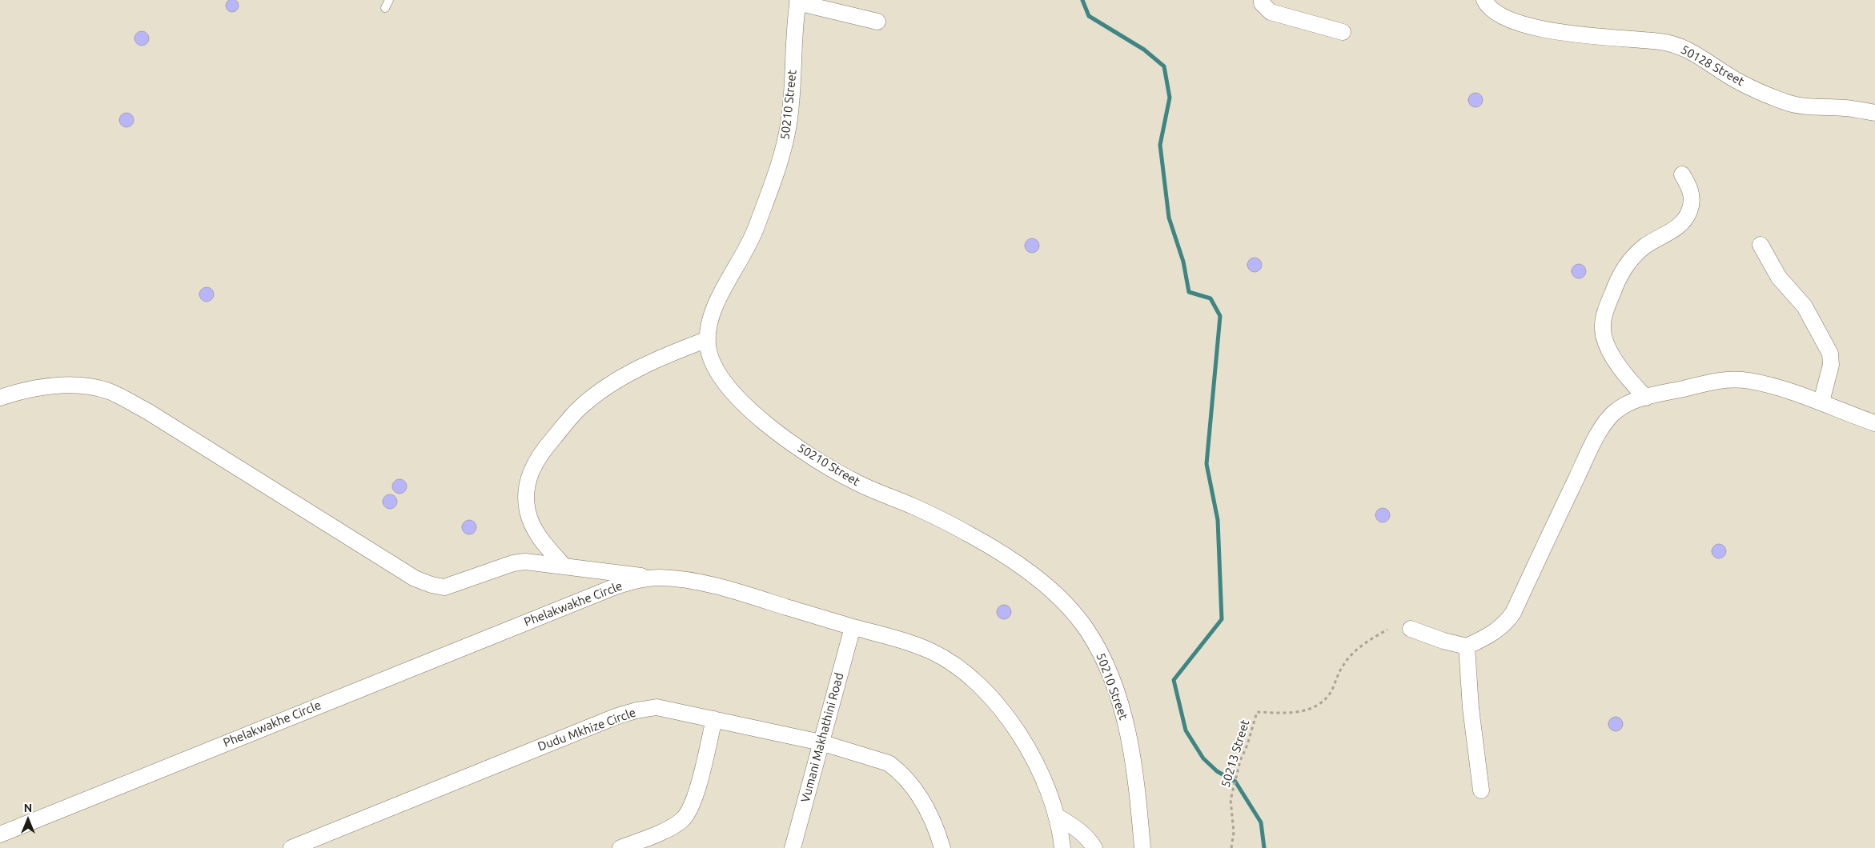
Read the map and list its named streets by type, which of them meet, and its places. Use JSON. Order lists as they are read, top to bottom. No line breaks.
{"streets":{"street":["50128 Street","50210 Street","Phelakwakhe Circle","Dudu Mkhize Circle","Vumani Makhathini Road"],"path":["50213 Street"]},"crossings":[["Phelakwakhe Circle","Vumani Makhathini Road"],["Dudu Mkhize Circle","Vumani Makhathini Road"]],"north":"top"}
